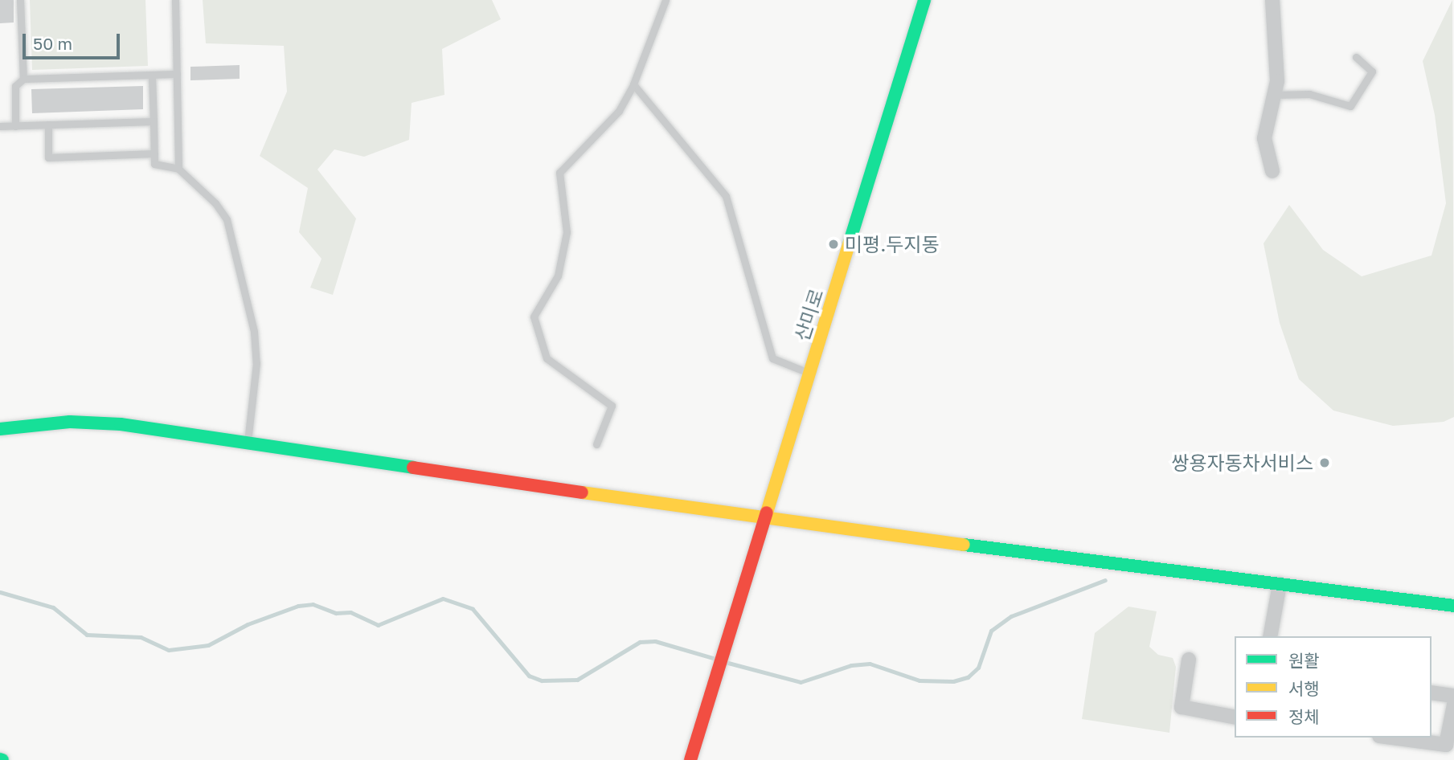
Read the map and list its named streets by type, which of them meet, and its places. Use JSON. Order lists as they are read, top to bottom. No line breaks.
{"streets":{"street":["산미로"]},"places":["미평.두지동","쌍용자동차서비스"],"legend":["원활","서행","정체"],"scale_bar":"50 m"}
